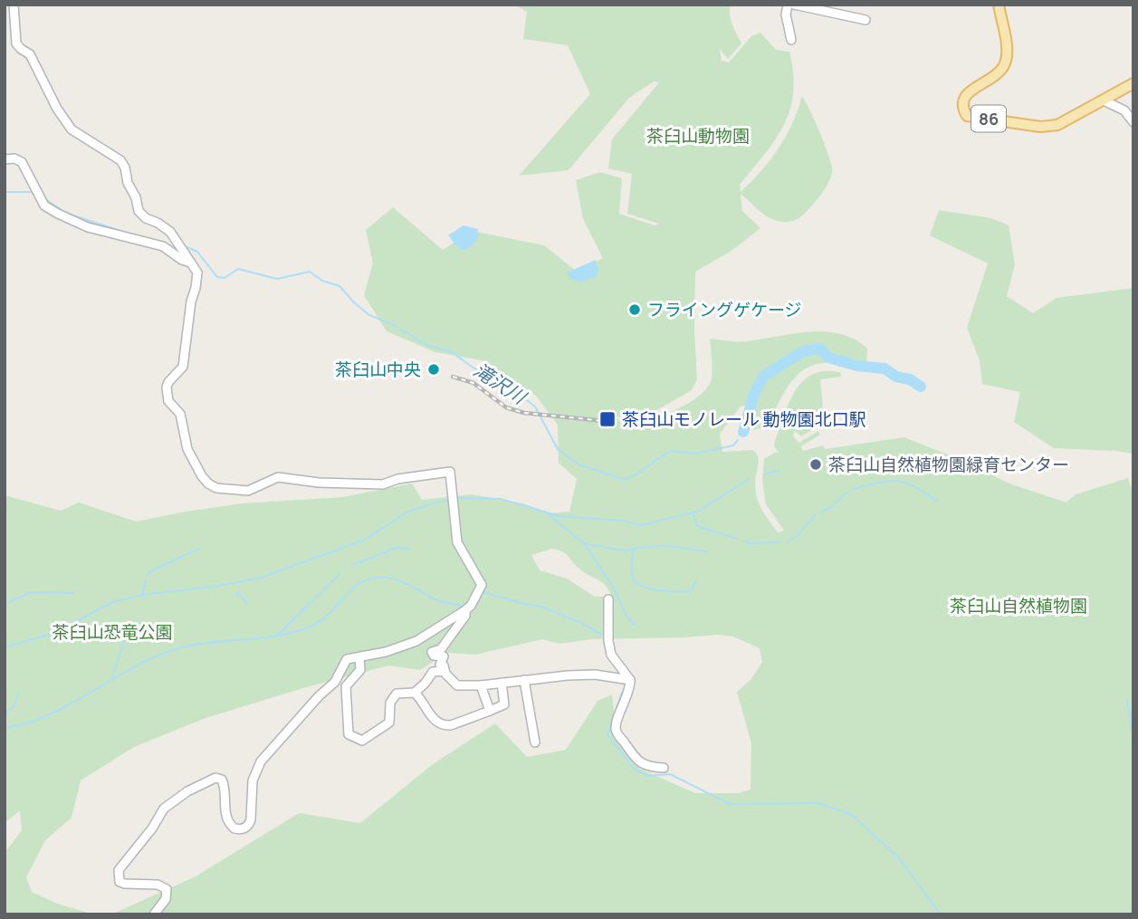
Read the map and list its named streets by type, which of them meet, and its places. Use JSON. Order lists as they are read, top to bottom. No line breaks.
{"streets":{"main road":["86"]},"water":["滝沢川"],"parks":["茶臼山動物園","茶臼山自然植物園","茶臼山恐竜公園"],"places":{"other":["フライングゲケージ","茶臼山中央","茶臼山自然植物園緑育センター"],"transit":["茶臼山モノレール 動物園北口駅"]}}
